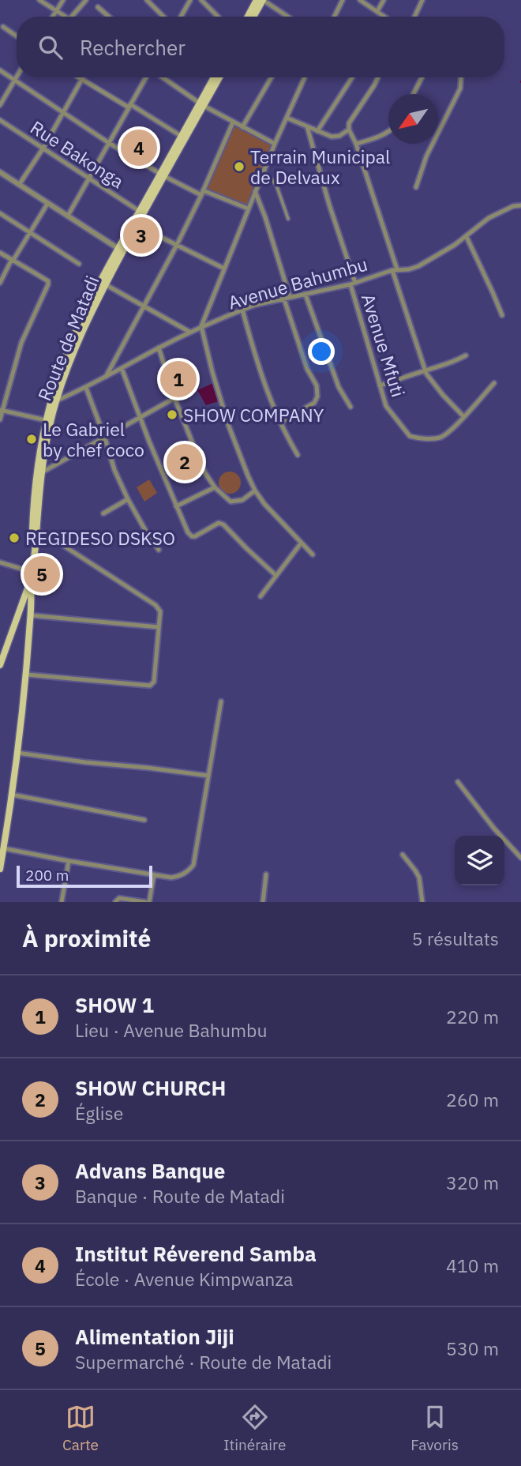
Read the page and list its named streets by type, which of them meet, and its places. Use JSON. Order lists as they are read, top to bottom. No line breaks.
{"streets":{"main road":["Route de Matadi"],"street":["Rue Bakonga","Avenue Bahumbu","Avenue Mfuti"]},"crossings":[["Rue Bakonga","Route de Matadi"],["Avenue Bahumbu","Route de Matadi"],["Avenue Bahumbu","Avenue Mfuti"]],"places":["Terrain Municipal de Delvaux","SHOW COMPANY","Le Gabriel by chef coco","REGIDESO DSKSO"],"scale_bar":"200 m","north":"bottom left","page":{"search":"Rechercher","pins":["4","3","1","2","5"],"scale":"200 m","heading":["À proximité","5 résultats"],"list":[{"mark":"1","name":"SHOW 1","note":"Lieu · Avenue Bahumbu","value":"220 m"},{"mark":"2","name":"SHOW CHURCH","note":"Église","value":"260 m"},{"mark":"3","name":"Advans Banque","note":"Banque · Route de Matadi","value":"320 m"},{"mark":"4","name":"Institut Réverend Samba","note":"École · Avenue Kimpwanza","value":"410 m"},{"mark":"5","name":"Alimentation Jiji","note":"Supermarché · Route de Matadi","value":"530 m"}],"nav":["Carte","Itinéraire","Favoris"]}}
